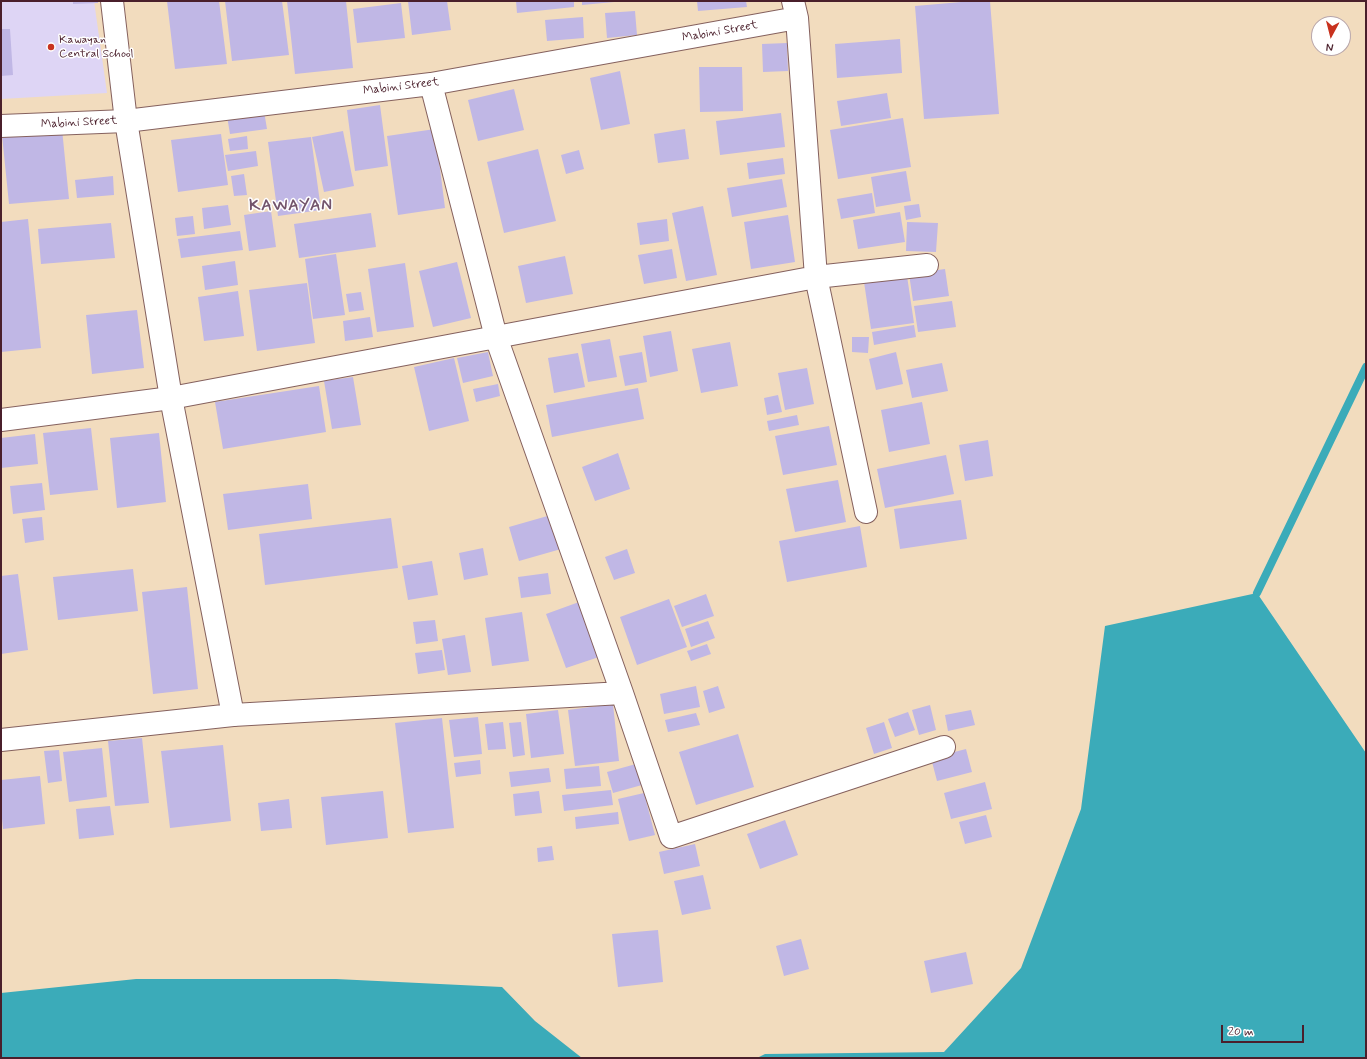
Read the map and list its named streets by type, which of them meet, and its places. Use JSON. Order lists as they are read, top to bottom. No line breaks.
{"streets":{"street":["Mabini Street"]},"districts":["KAWAYAN"],"places":["Kawayan Central School"],"scale_bar":"20 m","north":"bottom"}
